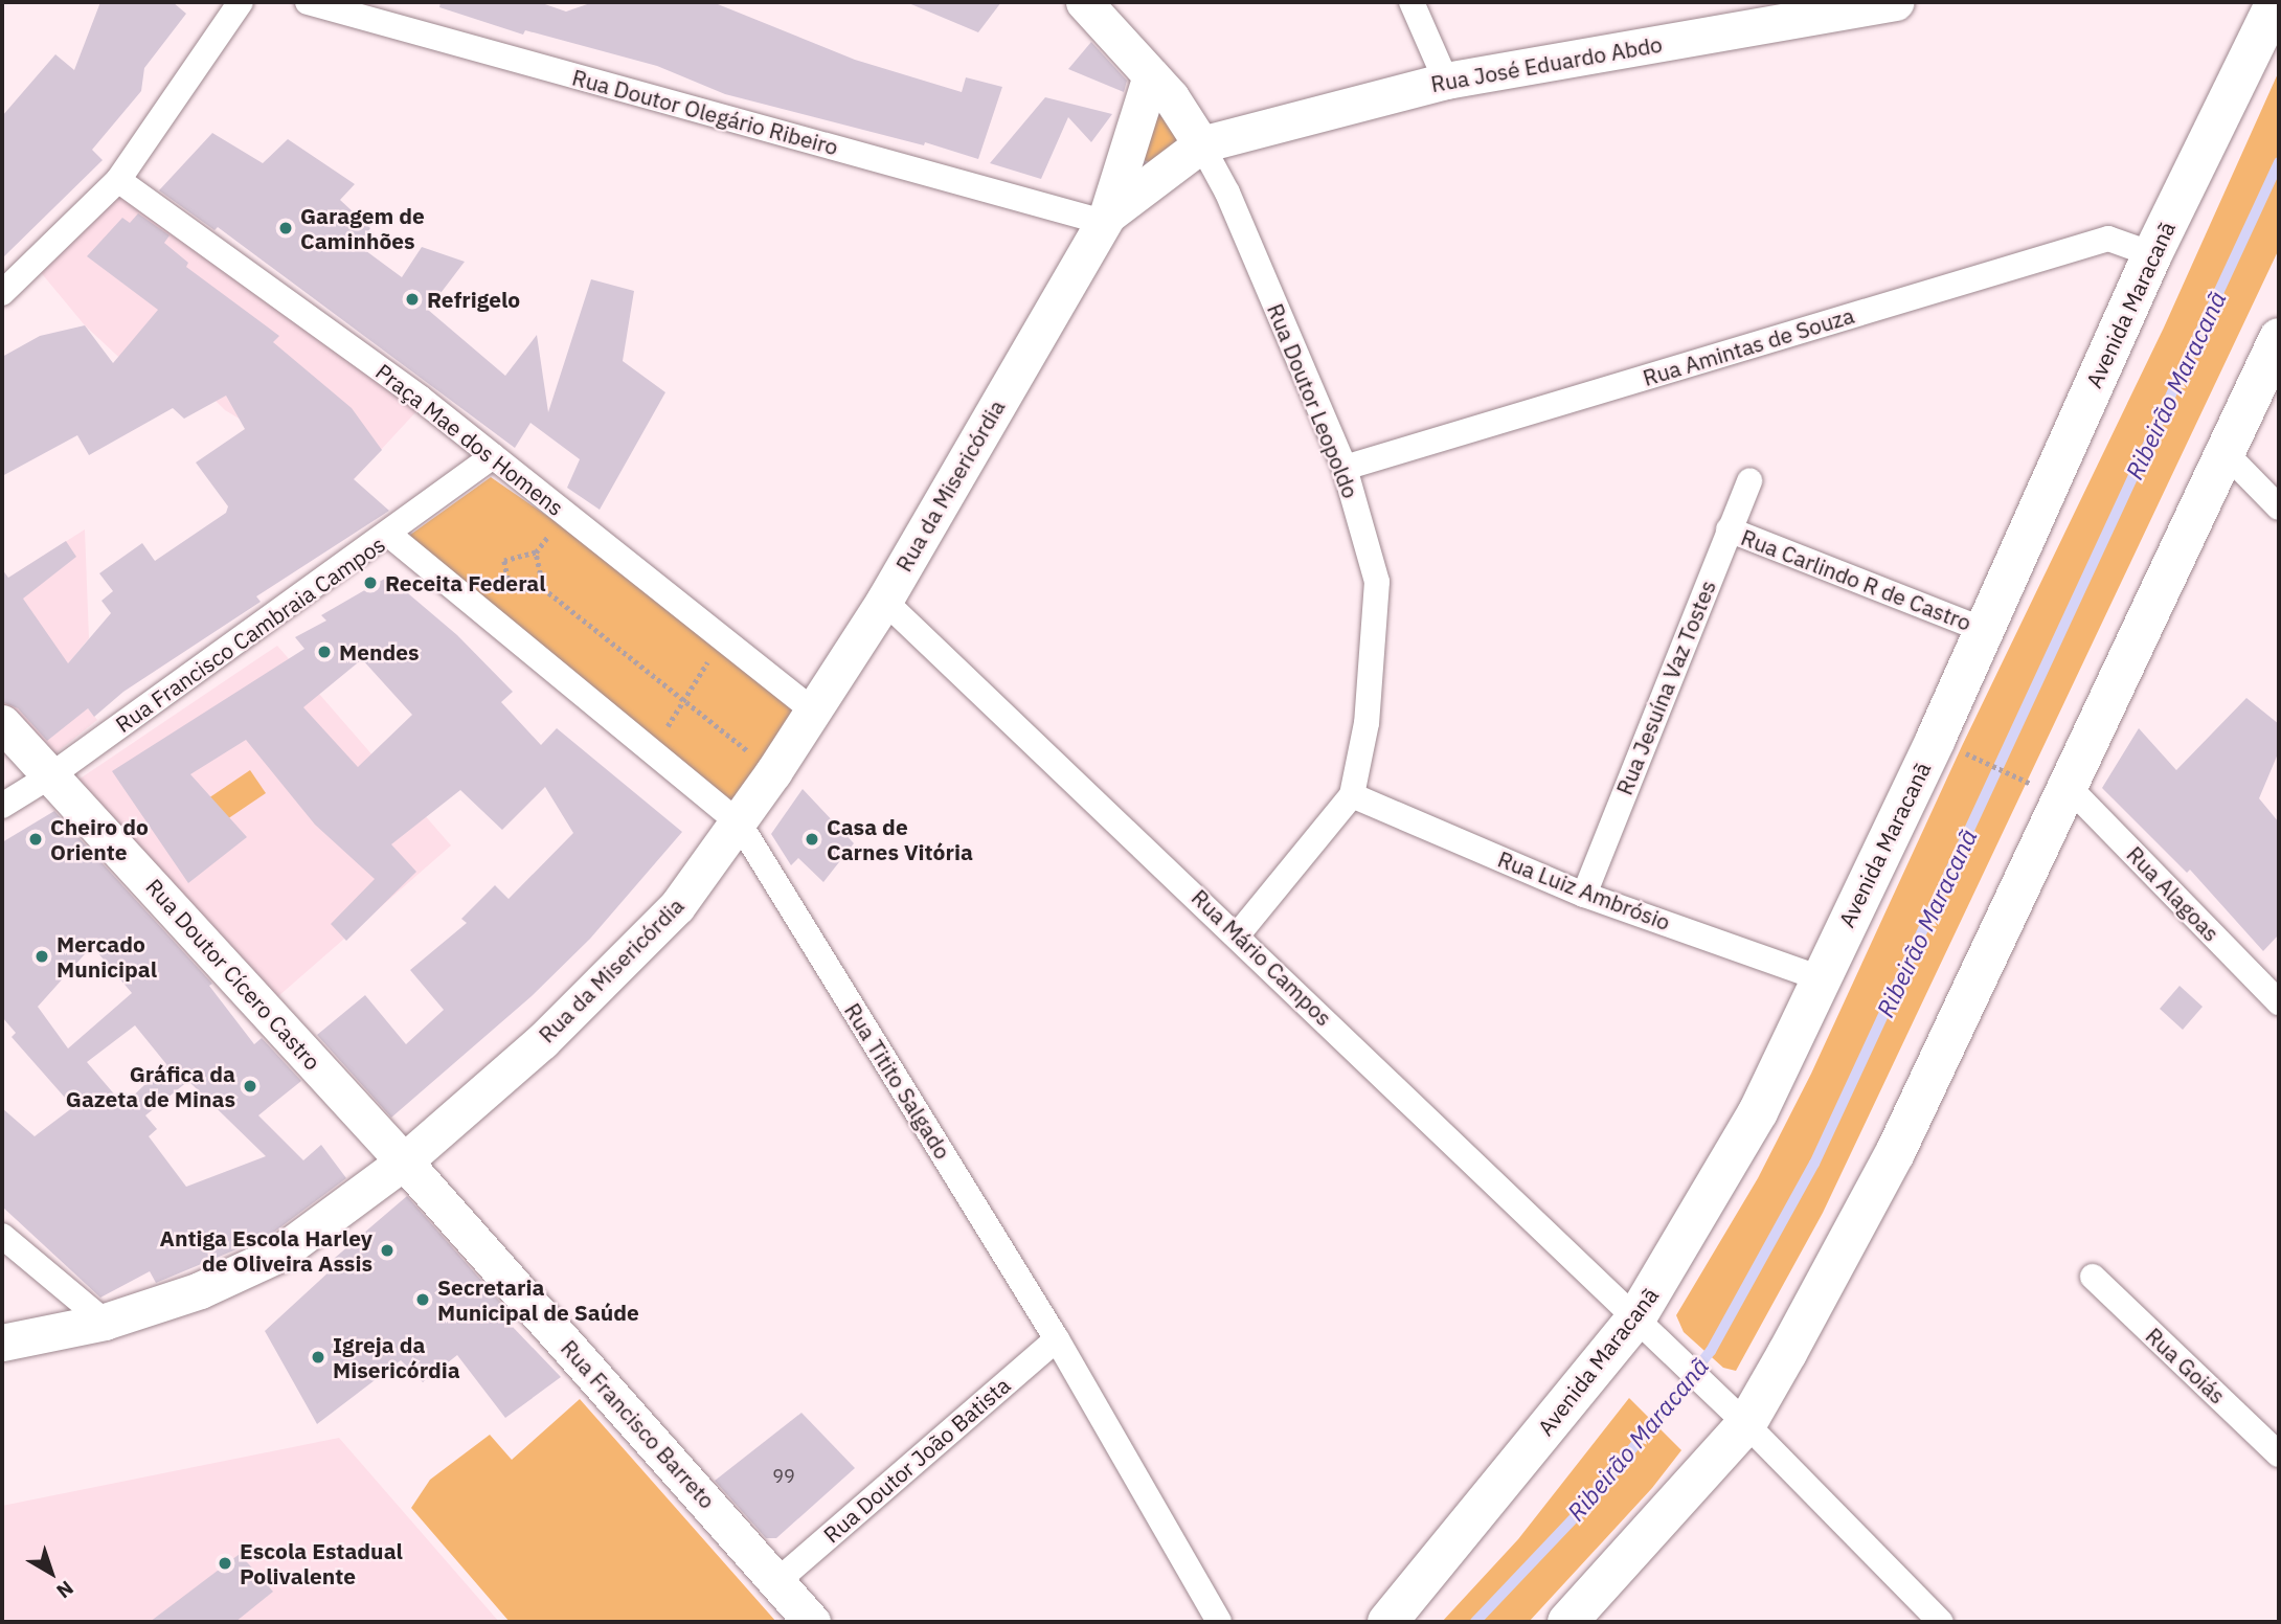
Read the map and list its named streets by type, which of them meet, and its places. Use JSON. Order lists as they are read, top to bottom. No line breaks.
{"streets":{"main road":["Avenida Maracanã"],"street":["Rua José Eduardo Abdo","Rua Doutor Olegário Ribeiro","Rua Amintas de Souza","Rua Doutor Leopoldo","Praça Mae dos Homens","Rua da Misericórdia","Rua Carlindo R de Castro","Rua Francisco Cambraia Campos","Rua Jesuína Vaz Tostes","Rua Luiz Ambrósio","Rua Alagoas","Rua Mário Campos","Rua Doutor Cícero Castro","Rua Titito Salgado","Rua Goiás","Rua Francisco Barreto","Rua Doutor João Batista"]},"crossings":[["Rua José Eduardo Abdo","Rua Doutor Leopoldo"],["Rua José Eduardo Abdo","Rua da Misericórdia"],["Rua Doutor Olegário Ribeiro","Rua da Misericórdia"],["Avenida Maracanã","Rua Amintas de Souza"],["Avenida Maracanã","Rua Carlindo R de Castro"],["Avenida Maracanã","Rua Luiz Ambrósio"],["Avenida Maracanã","Rua Mário Campos"],["Rua Amintas de Souza","Rua Doutor Leopoldo"],["Rua Doutor Leopoldo","Rua da Misericórdia"],["Rua Doutor Leopoldo","Rua Luiz Ambrósio"],["Rua Doutor Leopoldo","Rua Mário Campos"],["Praça Mae dos Homens","Rua da Misericórdia"],["Praça Mae dos Homens","Rua Francisco Cambraia Campos"],["Rua da Misericórdia","Rua Mário Campos"],["Rua da Misericórdia","Rua Doutor Cícero Castro"],["Rua da Misericórdia","Rua Titito Salgado"],["Rua da Misericórdia","Rua Francisco Barreto"],["Rua Carlindo R de Castro","Rua Jesuína Vaz Tostes"],["Rua Francisco Cambraia Campos","Rua Doutor Cícero Castro"],["Rua Jesuína Vaz Tostes","Rua Luiz Ambrósio"],["Rua Doutor Cícero Castro","Rua Francisco Barreto"],["Rua Titito Salgado","Rua Doutor João Batista"],["Rua Francisco Barreto","Rua Doutor João Batista"]],"water":["Ribeirão Maracanã"],"places":["Garagem de Caminhões","Refrigelo","Receita Federal","Mendes","Cheiro do Oriente","Casa de Carnes Vitória","Mercado Municipal","Gráfica da Gazeta de Minas","Antiga Escola Harley de Oliveira Assis","Secretaria Municipal de Saúde","Igreja da Misericórdia","Escola Estadual Polivalente"],"house_numbers":["99"],"north":"bottom right"}
